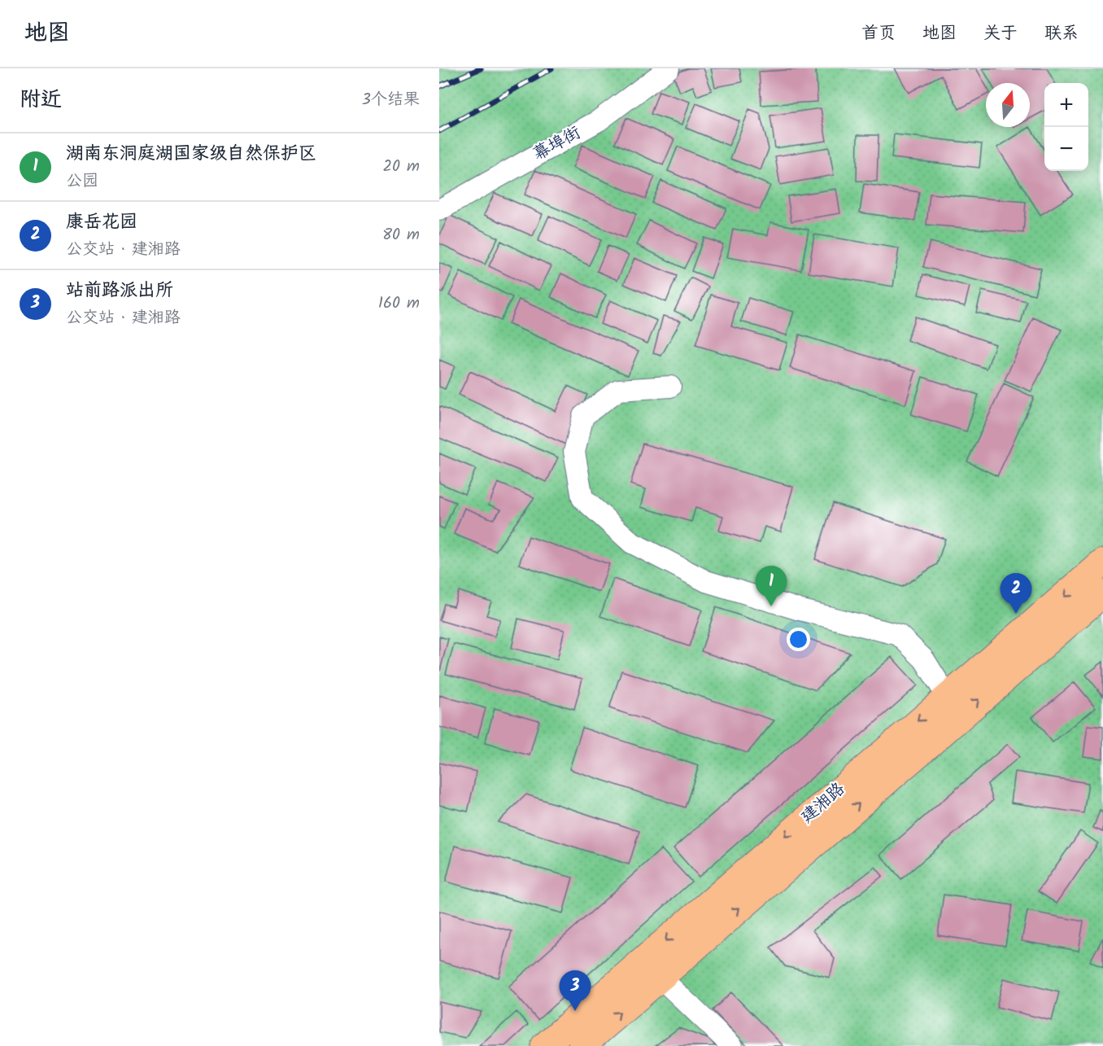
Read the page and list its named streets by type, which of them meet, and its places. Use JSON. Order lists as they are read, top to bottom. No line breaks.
{"streets":{"main road":["建湘路"],"street":["幕埠街"]},"north":"top","page":{"header":"地图","nav":["首页","地图","关于","联系"],"heading":["附近","3个结果"],"map_buttons":["+","−"],"list":[{"mark":"1","name":"湖南东洞庭湖国家级自然保护区","note":"公园","value":"20 m"},{"mark":"2","name":"康岳花园","note":"公交站 · 建湘路","value":"80 m"},{"mark":"3","name":"站前路派出所","note":"公交站 · 建湘路","value":"160 m"}],"pins":["1","2","3"]}}
